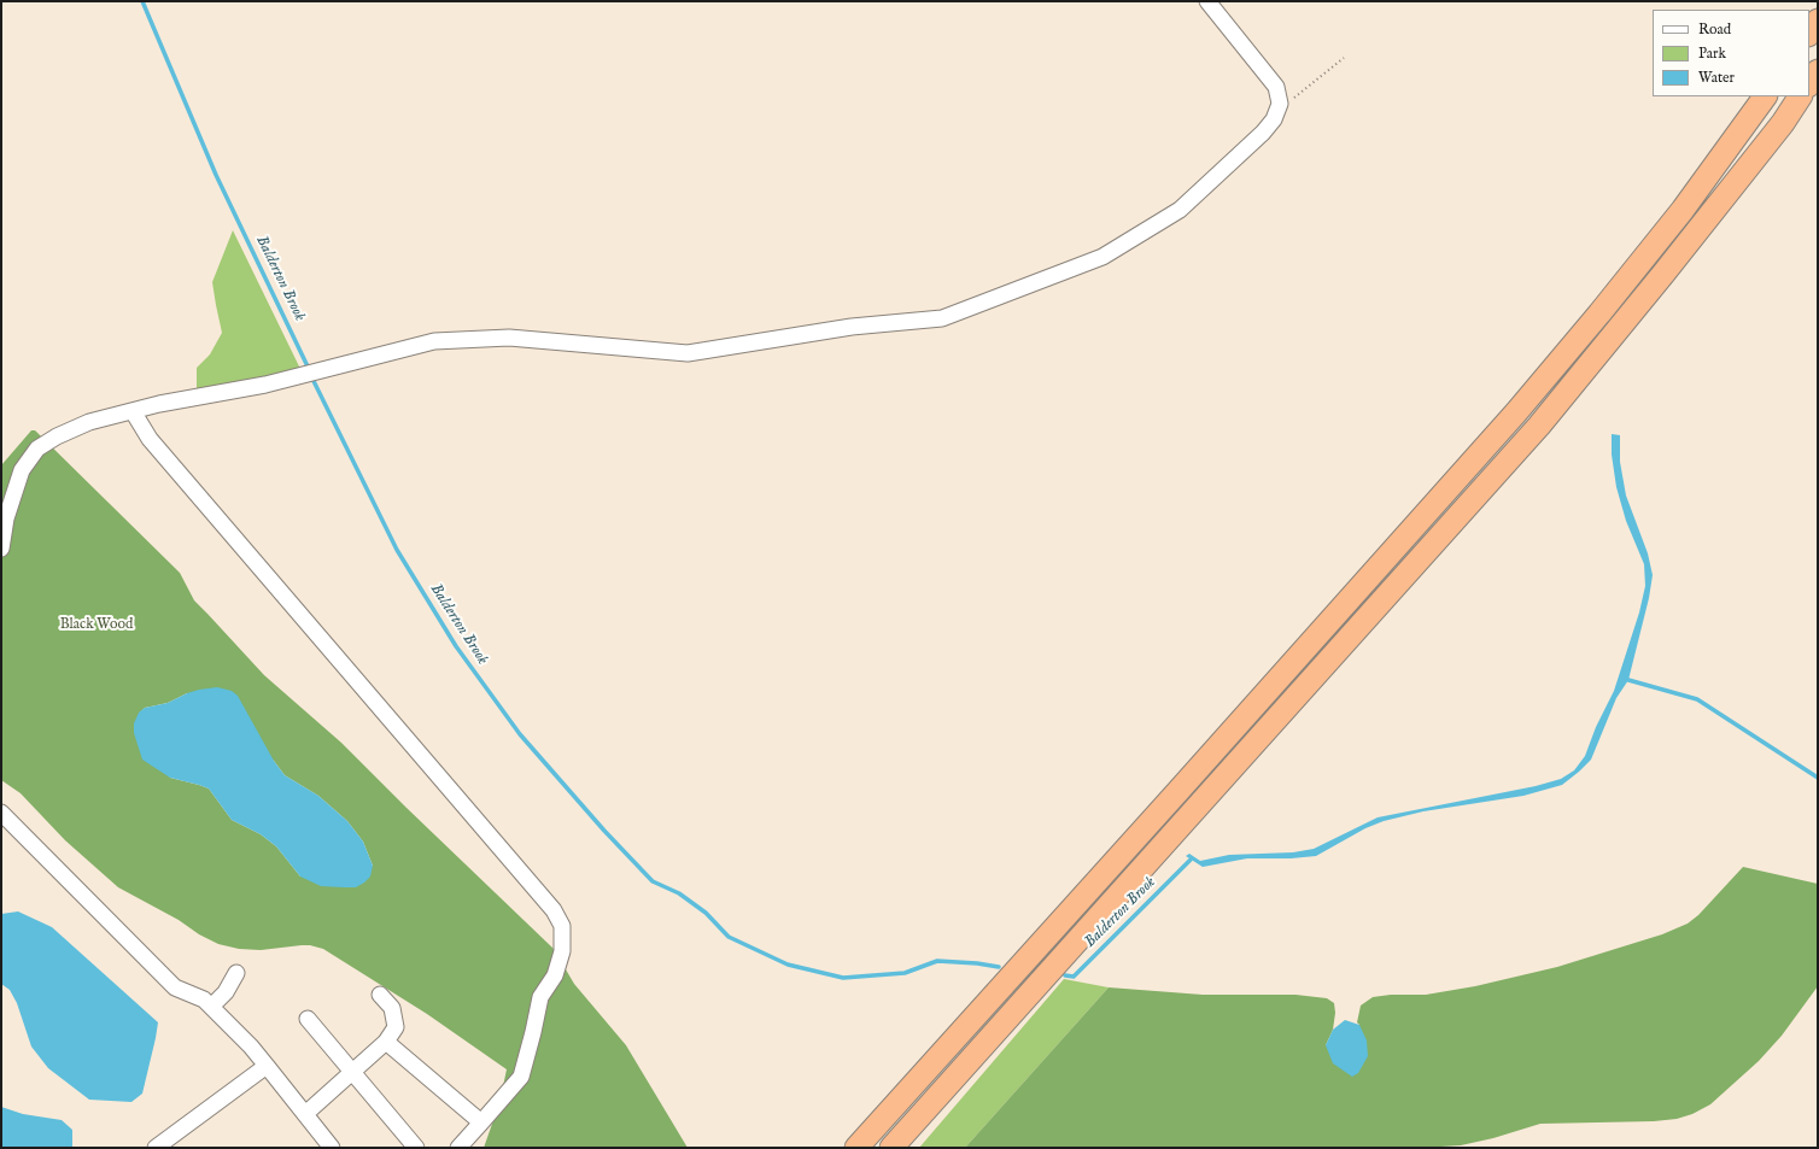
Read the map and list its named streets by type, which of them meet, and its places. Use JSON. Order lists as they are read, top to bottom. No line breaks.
{"water":["Balderton Brook"],"parks":["Black Wood"],"legend":["Road","Park","Water"]}
